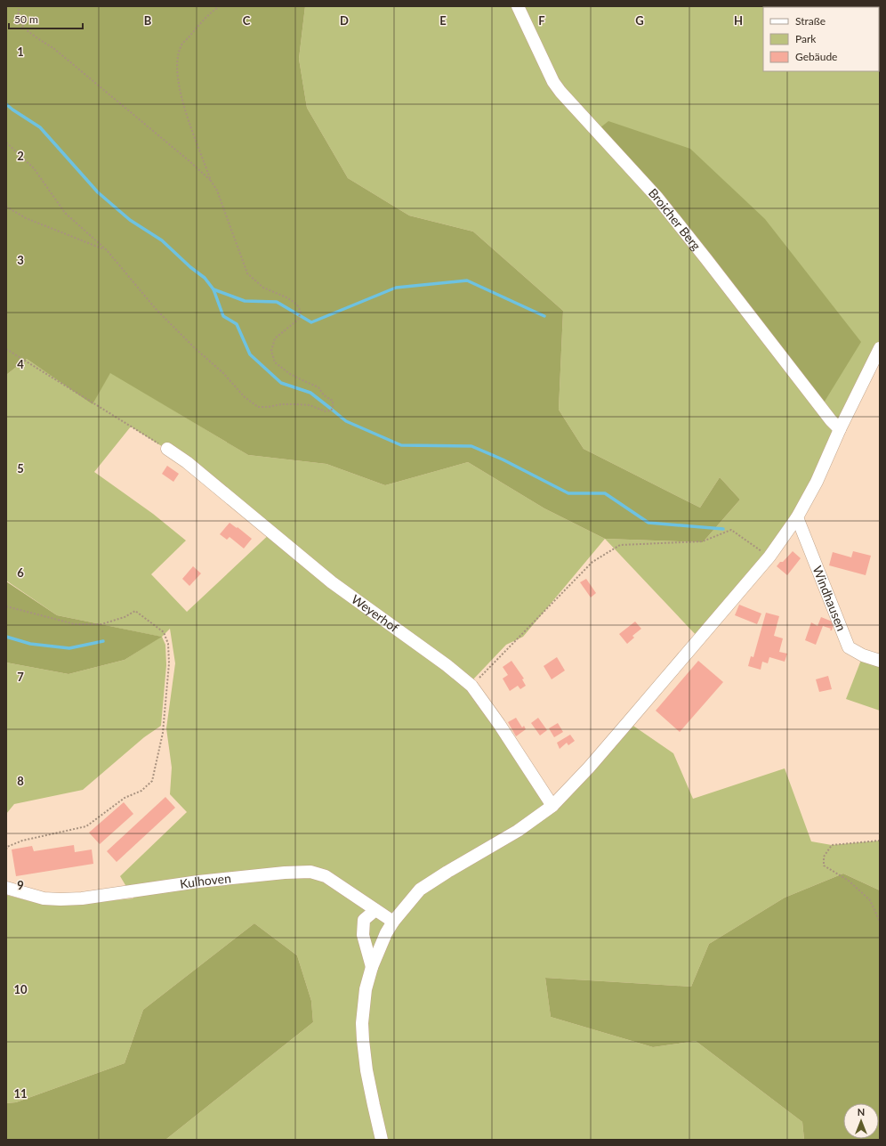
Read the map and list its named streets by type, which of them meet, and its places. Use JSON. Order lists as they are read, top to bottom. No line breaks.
{"streets":{"street":["Broicher Berg","Windhausen","Weyerhof","Kulhoven"]},"legend":["Straße","Park","Gebäude"],"scale_bar":"50 m","north":"top","grid":{"columns":["B","C","D","E","F","G","H"],"rows":["1","2","3","4","5","6","7","8","9","10","11"]}}
